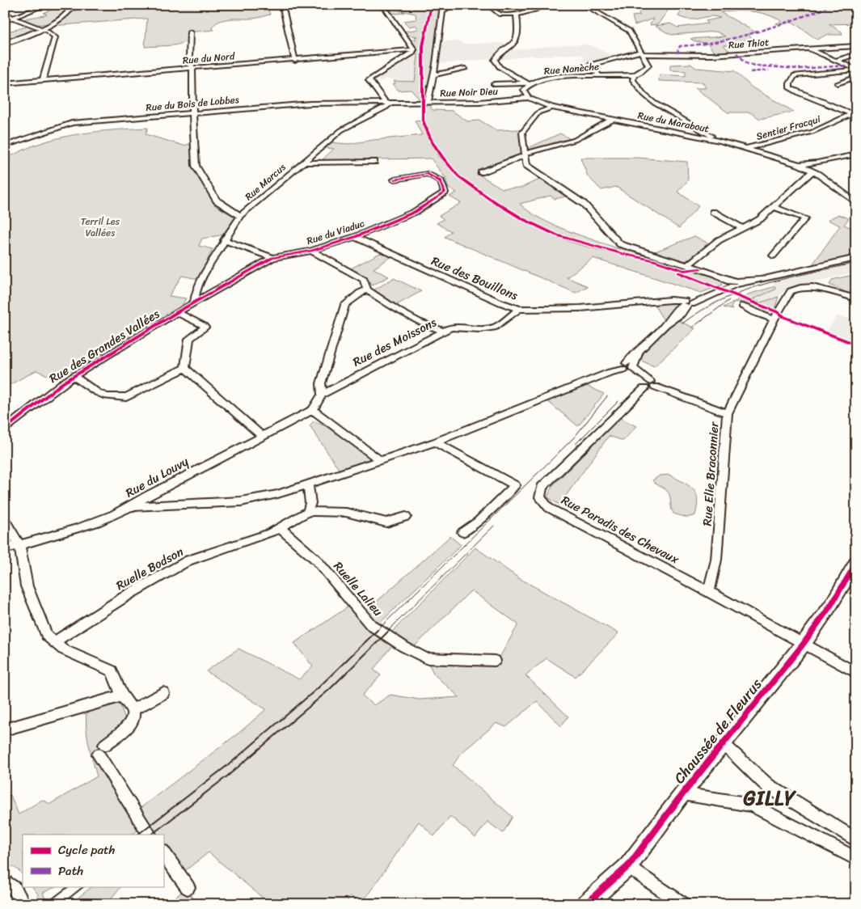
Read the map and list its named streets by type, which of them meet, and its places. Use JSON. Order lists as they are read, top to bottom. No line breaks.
{"streets":{"main road":["Chaussée de Fleurus"],"street":["Rue Thiot","Rue du Nord","Rue Nanèche","Rue Noir Dieu","Rue du Bois de Lobbes","Rue du Marabout","Sentier Fracqui","Rue Marcus","Rue du Viaduc","Rue des Bouillons","Rue des Moissons","Rue des Grandes Vallées","Rue Elie Braconnier","Rue du Louvy","Rue Paradis des Chevaux","Ruelle Bodson","Ruelle Lalieu"]},"crossings":[["Rue Thiot","Rue Nanèche"],["Rue Nanèche","Rue Noir Dieu"],["Rue Nanèche","Rue du Marabout"],["Rue Noir Dieu","Rue du Bois de Lobbes"],["Rue Noir Dieu","Rue du Marabout"],["Rue Noir Dieu","Rue Marcus"],["Rue du Bois de Lobbes","Rue Marcus"],["Rue du Marabout","Sentier Fracqui"],["Rue du Viaduc","Rue des Bouillons"],["Rue du Viaduc","Rue des Grandes Vallées"],["Rue des Bouillons","Rue des Moissons"],["Rue Elie Braconnier","Rue Paradis des Chevaux"],["Rue Paradis des Chevaux","Chaussée de Fleurus"],["Ruelle Bodson","Ruelle Lalieu"]],"districts":["GILLY"],"parks":["Terril Les Vallées"],"legend":["Cycle path","Path"]}
